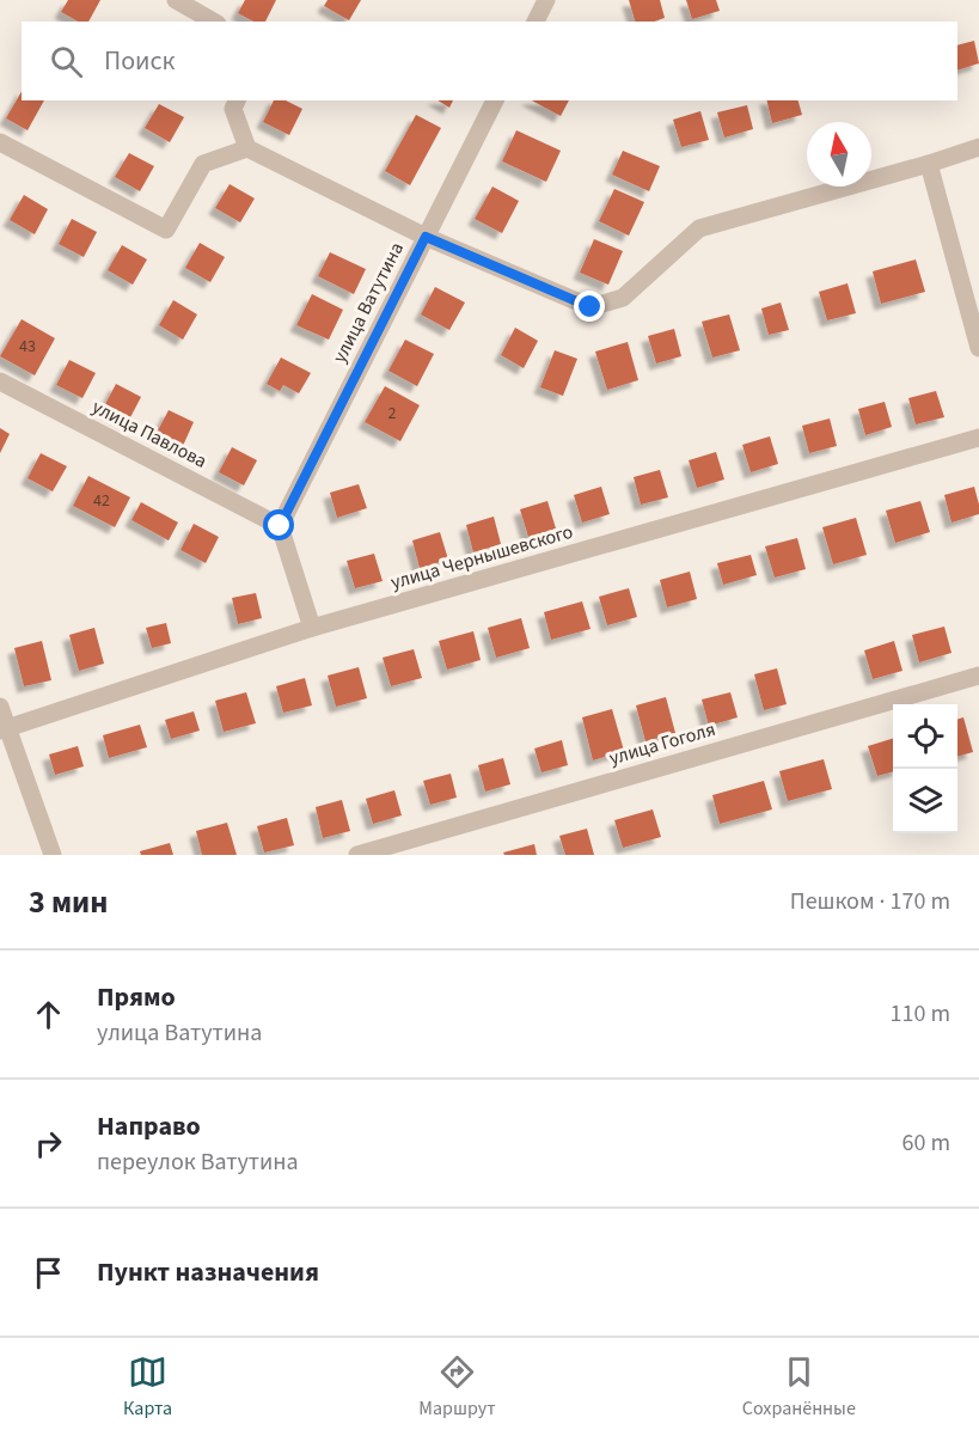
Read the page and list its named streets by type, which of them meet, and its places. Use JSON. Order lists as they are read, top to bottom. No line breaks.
{"streets":{"street":["улица Ватутина","улица Павлова","улица Чернышевского","улица Гоголя"]},"crossings":[["улица Ватутина","улица Павлова"]],"house_numbers":["43","2","42"],"north":"top","page":{"search":"Поиск","heading":["3 мин","Пешком · 170 m"],"list":[["Прямо","улица Ватутина","110 m"],["Направо","переулок Ватутина","60 m"],"Пункт назначения"],"nav":["Карта","Маршрут","Сохранённые"]}}
